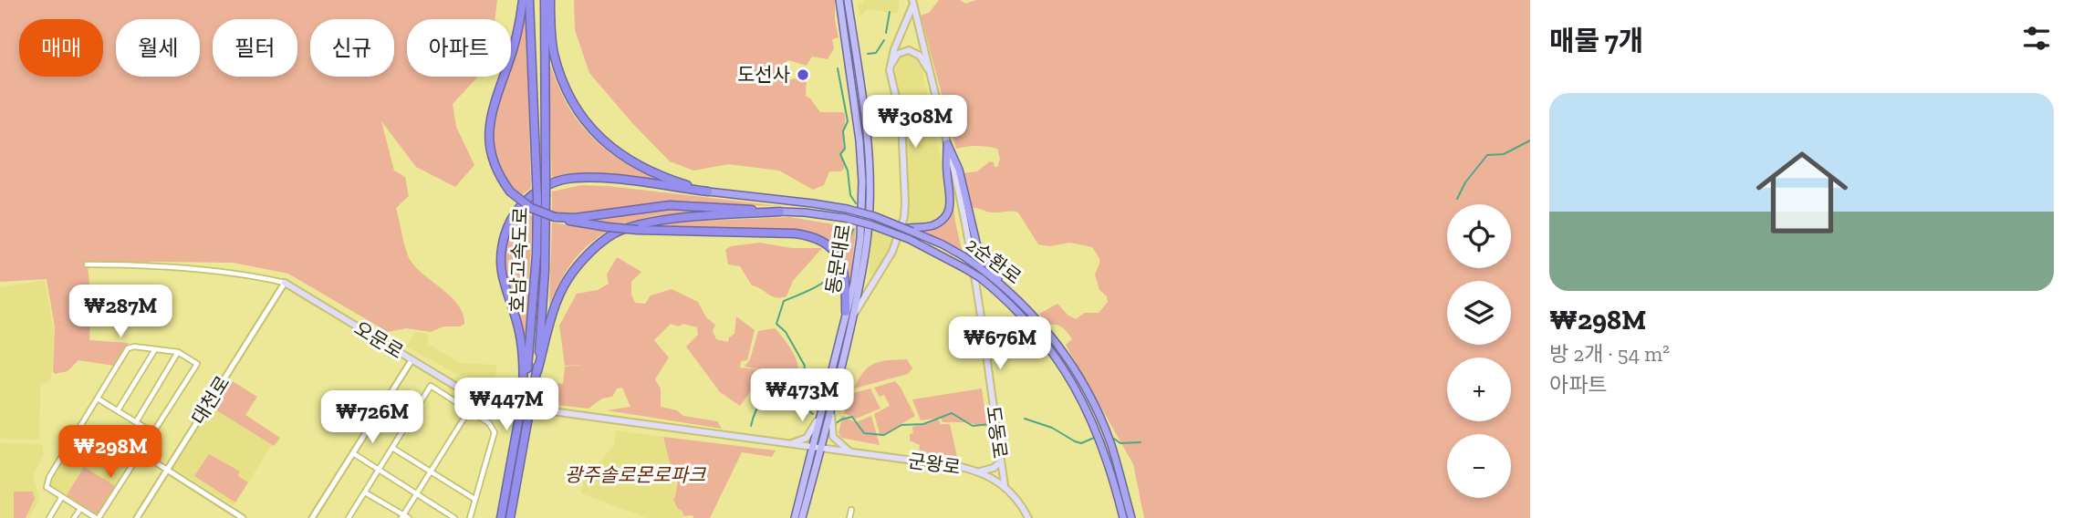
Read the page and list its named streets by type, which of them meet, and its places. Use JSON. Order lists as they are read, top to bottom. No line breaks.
{"streets":{"highway":["호남고속도로","2순환로"],"main road":["동문대로","오문로","도동로","군왕로"],"street":["대천로"]},"crossings":[["동문대로","오문로"],["동문대로","도동로"],["동문대로","군왕로"],["오문로","대천로"],["오문로","군왕로"],["도동로","군왕로"]],"parks":["광주솔로몬로파크"],"places":["도선사"],"page":{"heading":"매물 7개","chip":["매매","월세","필터","신규","아파트"],"list":[{"name":"₩298M","note":"방 2개 · 54 m² · 아파트"}],"price":["₩308M","₩287M","₩676M","₩473M","₩447M","₩726M","₩298M"],"map_buttons":["+","−"]}}
